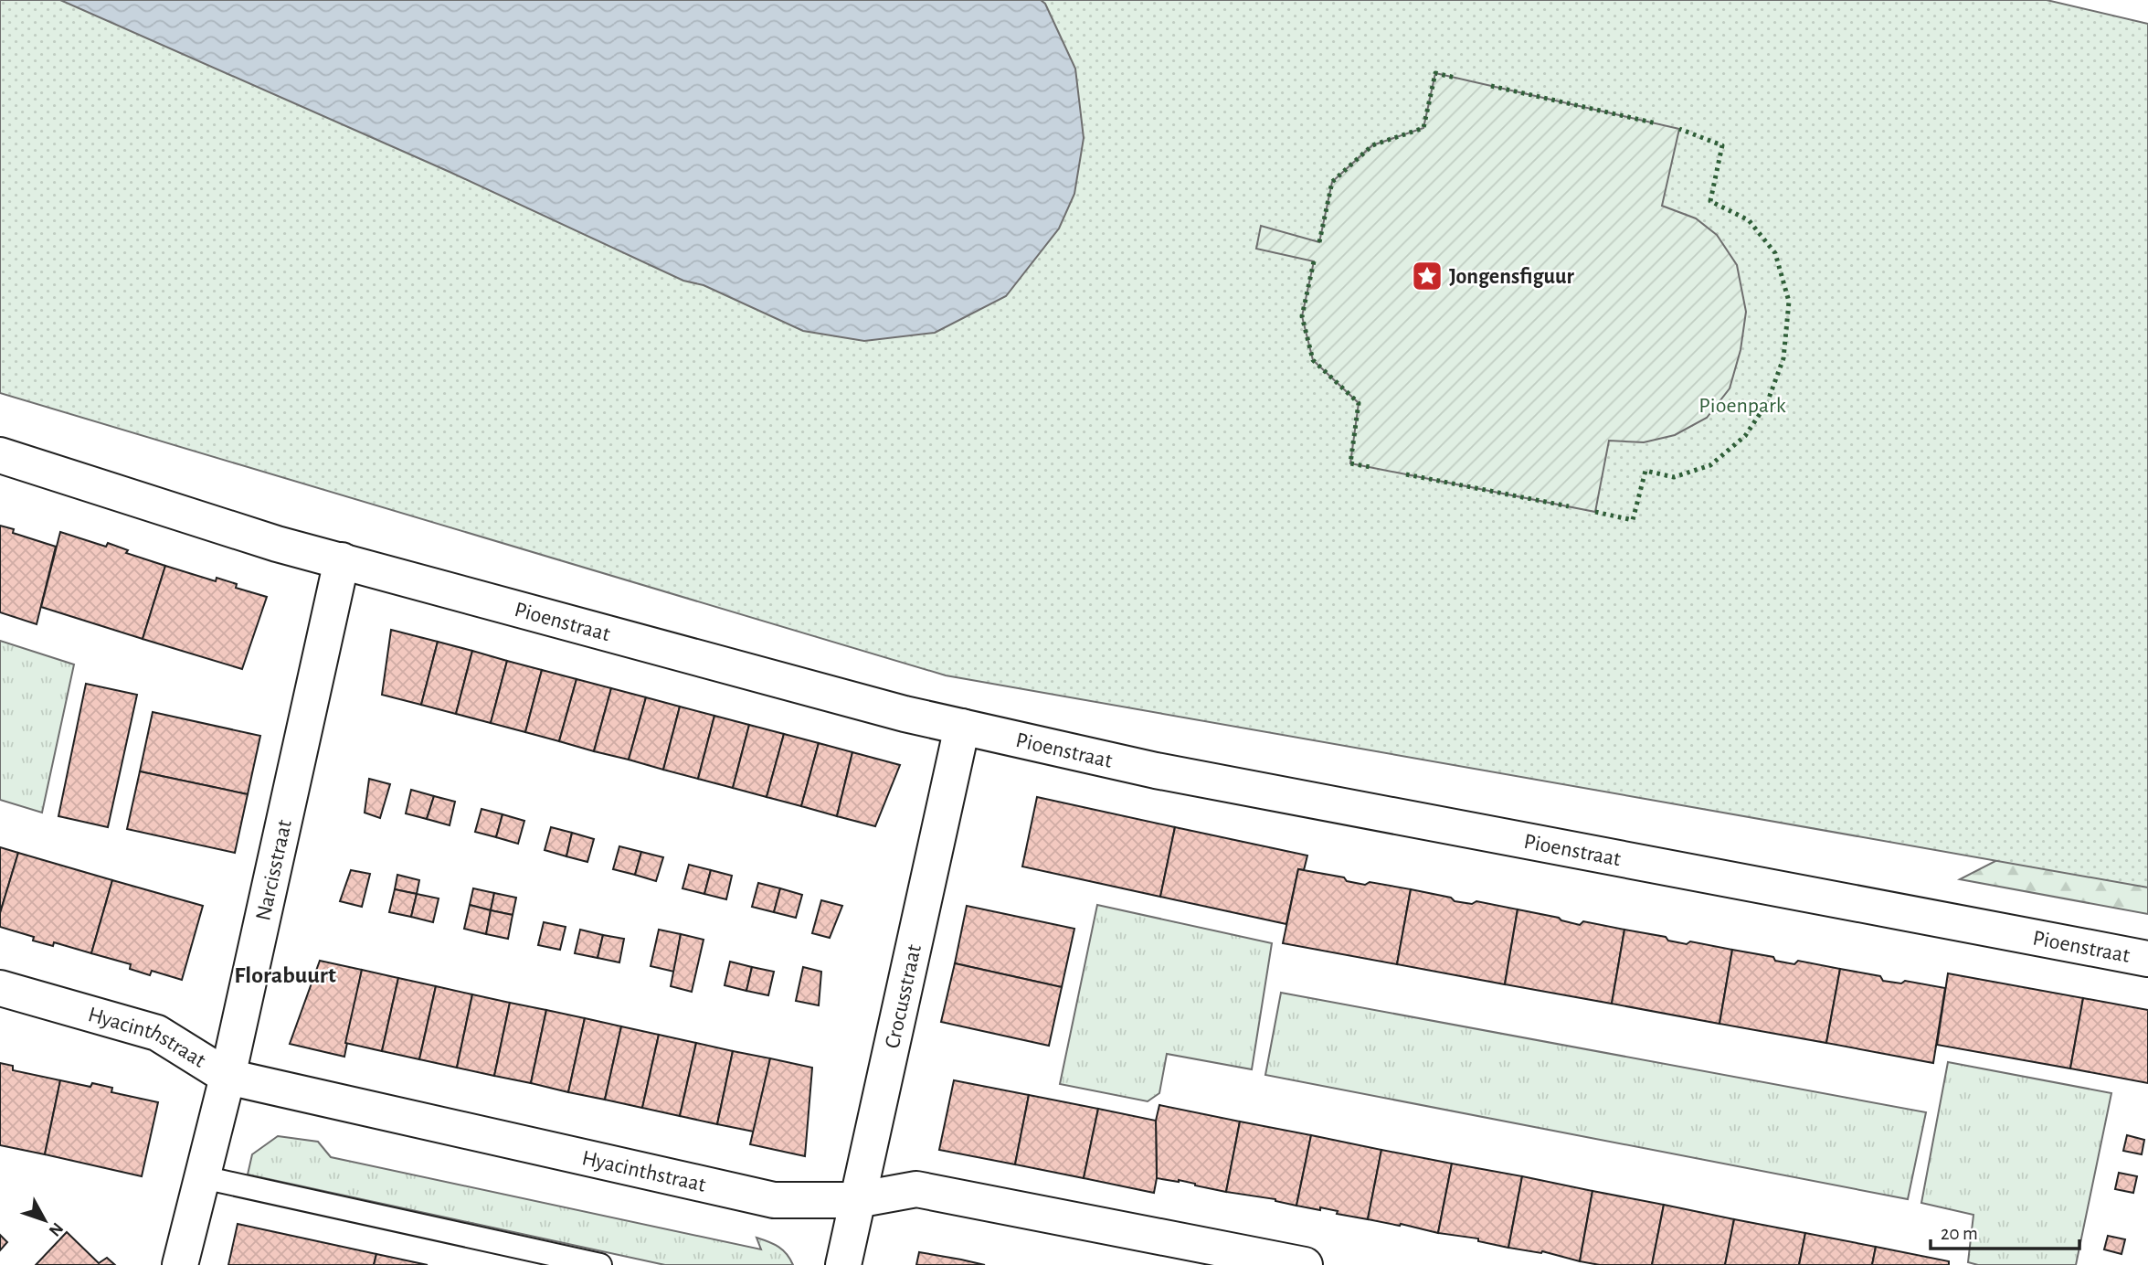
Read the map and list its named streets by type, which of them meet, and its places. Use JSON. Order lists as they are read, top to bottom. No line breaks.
{"streets":{"street":["Pioenstraat","Narcisstraat","Crocusstraat","Hyacinthstraat"]},"crossings":[["Pioenstraat","Narcisstraat"],["Pioenstraat","Crocusstraat"],["Narcisstraat","Hyacinthstraat"],["Crocusstraat","Hyacinthstraat"]],"districts":["Florabuurt"],"parks":["Pioenpark"],"places":{"place":["Jongensfiguur"]},"scale_bar":"20 m","north":"bottom right"}
